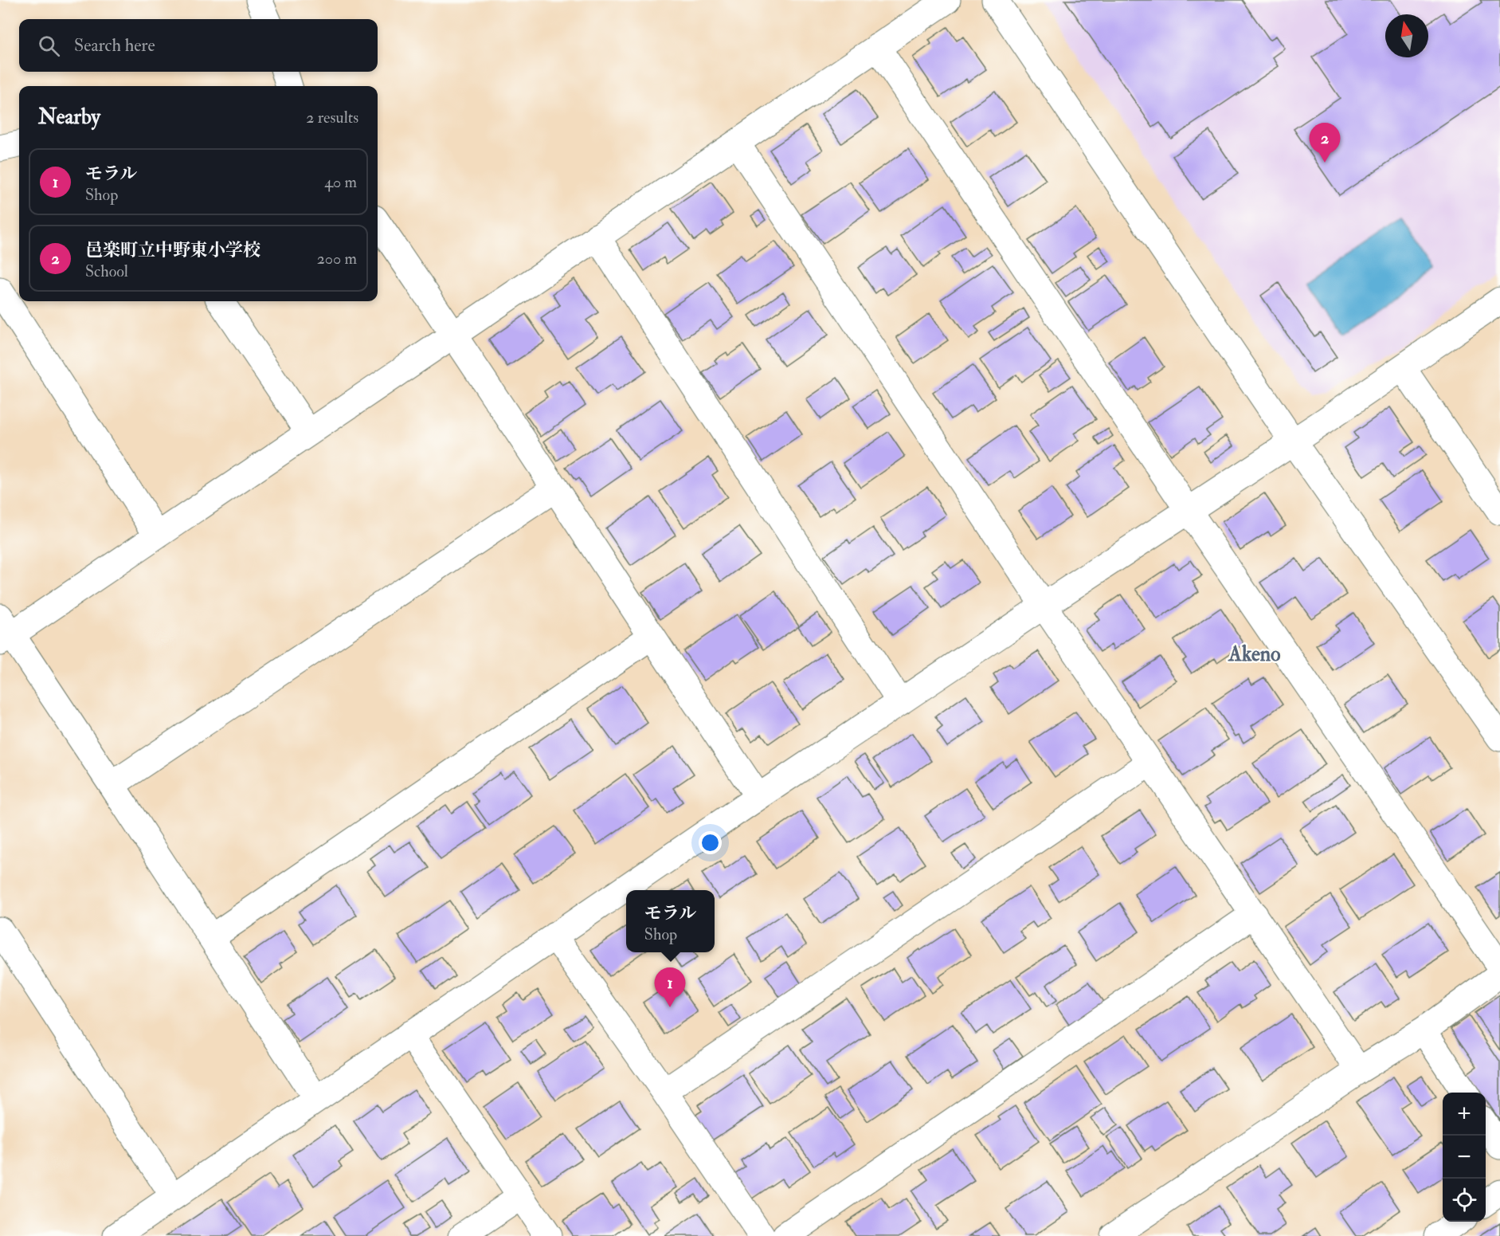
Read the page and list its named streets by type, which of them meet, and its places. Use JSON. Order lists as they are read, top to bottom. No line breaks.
{"districts":["Akeno"],"north":"top","page":{"search":"Search here","heading":["Nearby","2 results"],"pins":["2","1"],"list":[{"mark":"1","name":"モラル","note":"Shop","value":"40 m"},{"mark":"2","name":"邑楽町立中野東小学校","note":"School","value":"200 m"}],"popup":["モラル","Shop"],"map_buttons":["+","−"]}}
